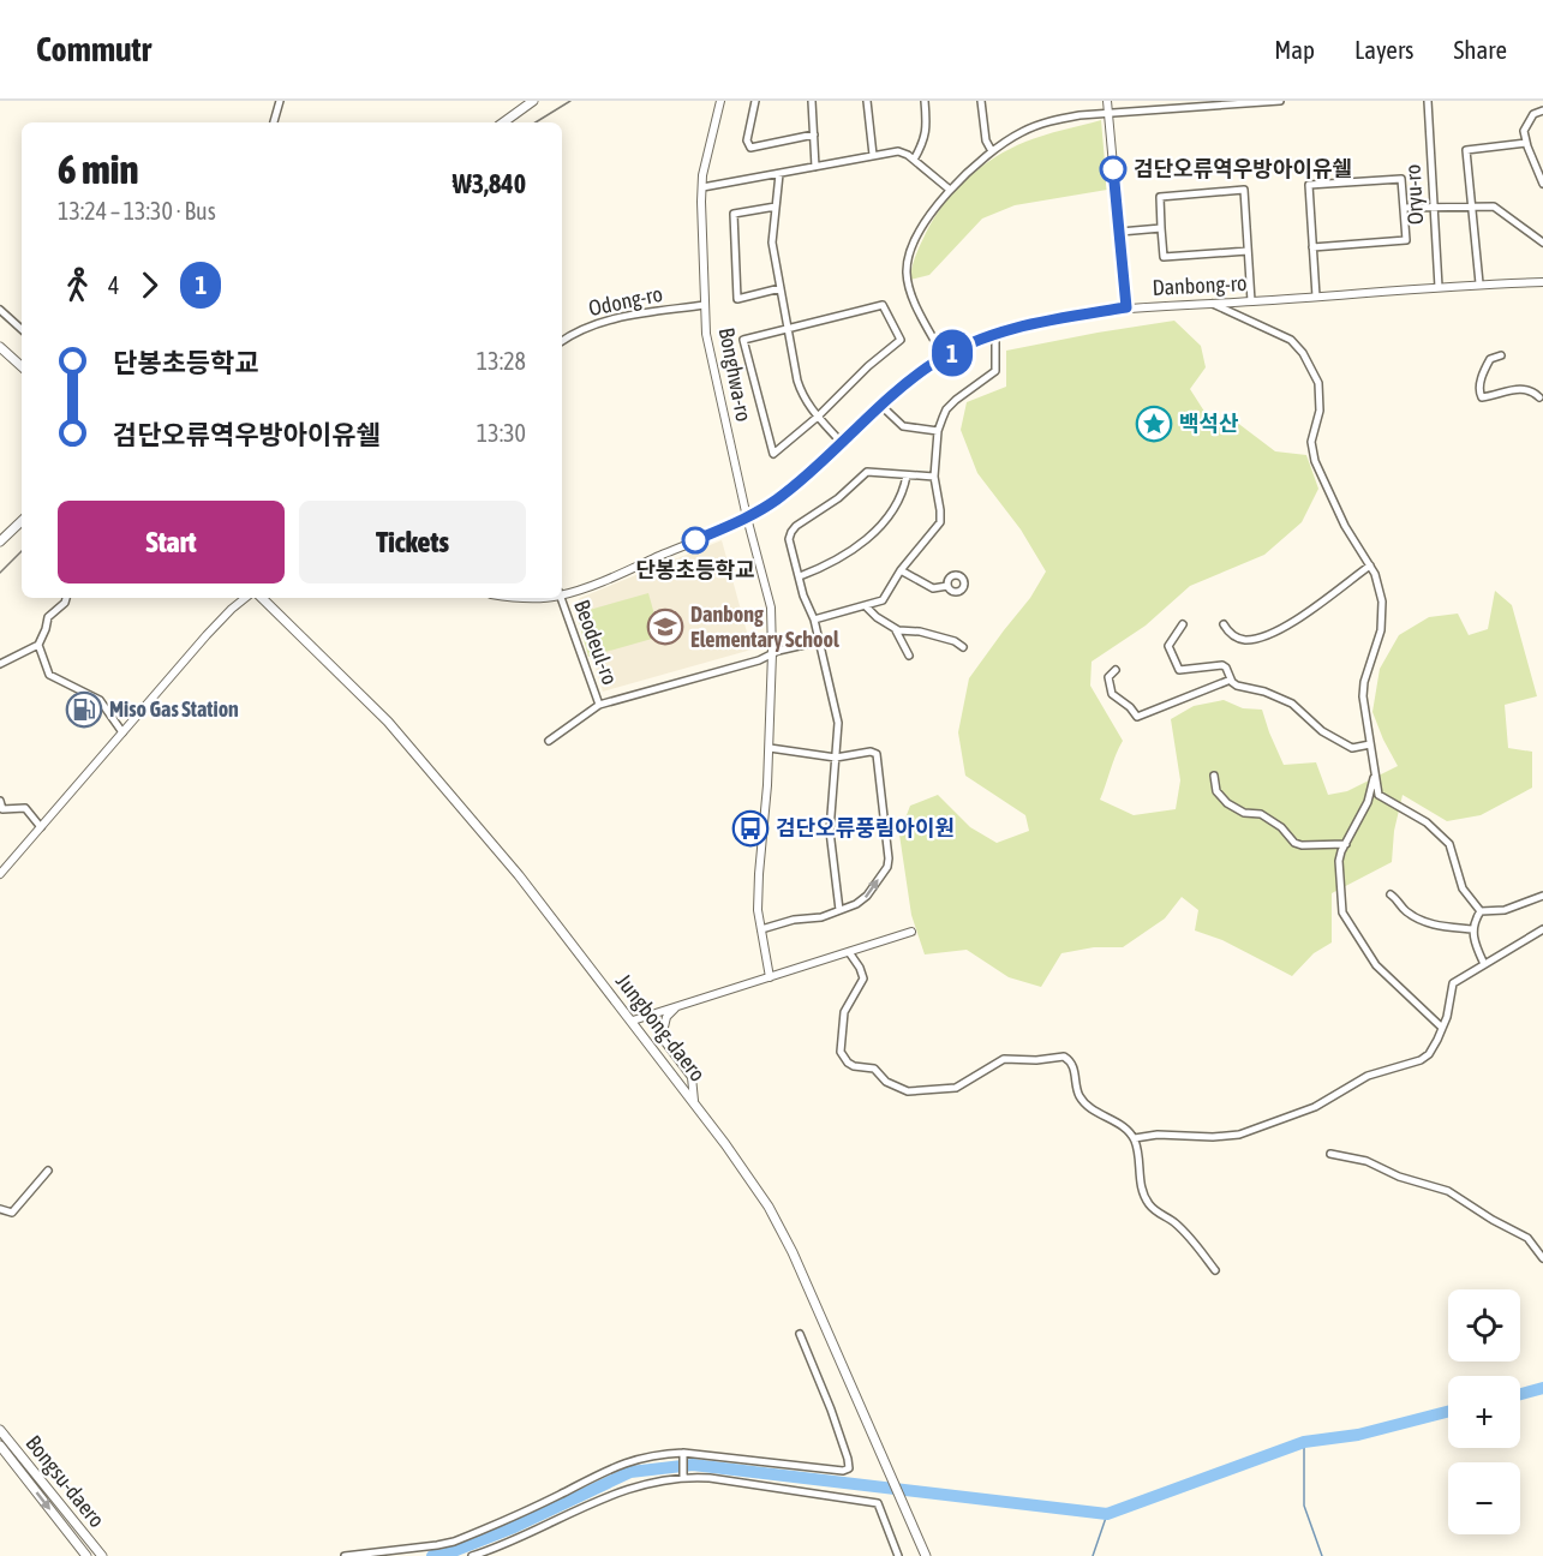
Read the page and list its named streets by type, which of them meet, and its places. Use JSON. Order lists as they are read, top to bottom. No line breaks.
{"streets":{"main road":["Jungbong-daero","Bongsu-daero"],"street":["Oryu-ro","Danbong-ro","Odong-ro","Bonghwa-ro","Beodeul-ro"]},"crossings":[["Oryu-ro","Danbong-ro"],["Danbong-ro","Bonghwa-ro"],["Odong-ro","Bonghwa-ro"]],"places":{"other":["검단오류역우방아이유쉘","단봉초등학교"],"place":["백석산"],"school or university":["Danbong Elementary School"],"fuel station":["Miso Gas Station"],"bus stop":["검단오류풍림아이원"]},"lines":["bus line 1"],"page":{"header":"Commutr","nav":["Map","Layers","Share"],"on_map":"1","heading":["6 min","13:24 – 13:30 · Bus","₩3,840"],"legs":["4","1"],"list":[{"name":"단봉초등학교","value":"13:28"},{"name":"검단오류역우방아이유쉘","value":"13:30"}],"buttons":["Start","Tickets"],"map_buttons":["+","−"]}}
